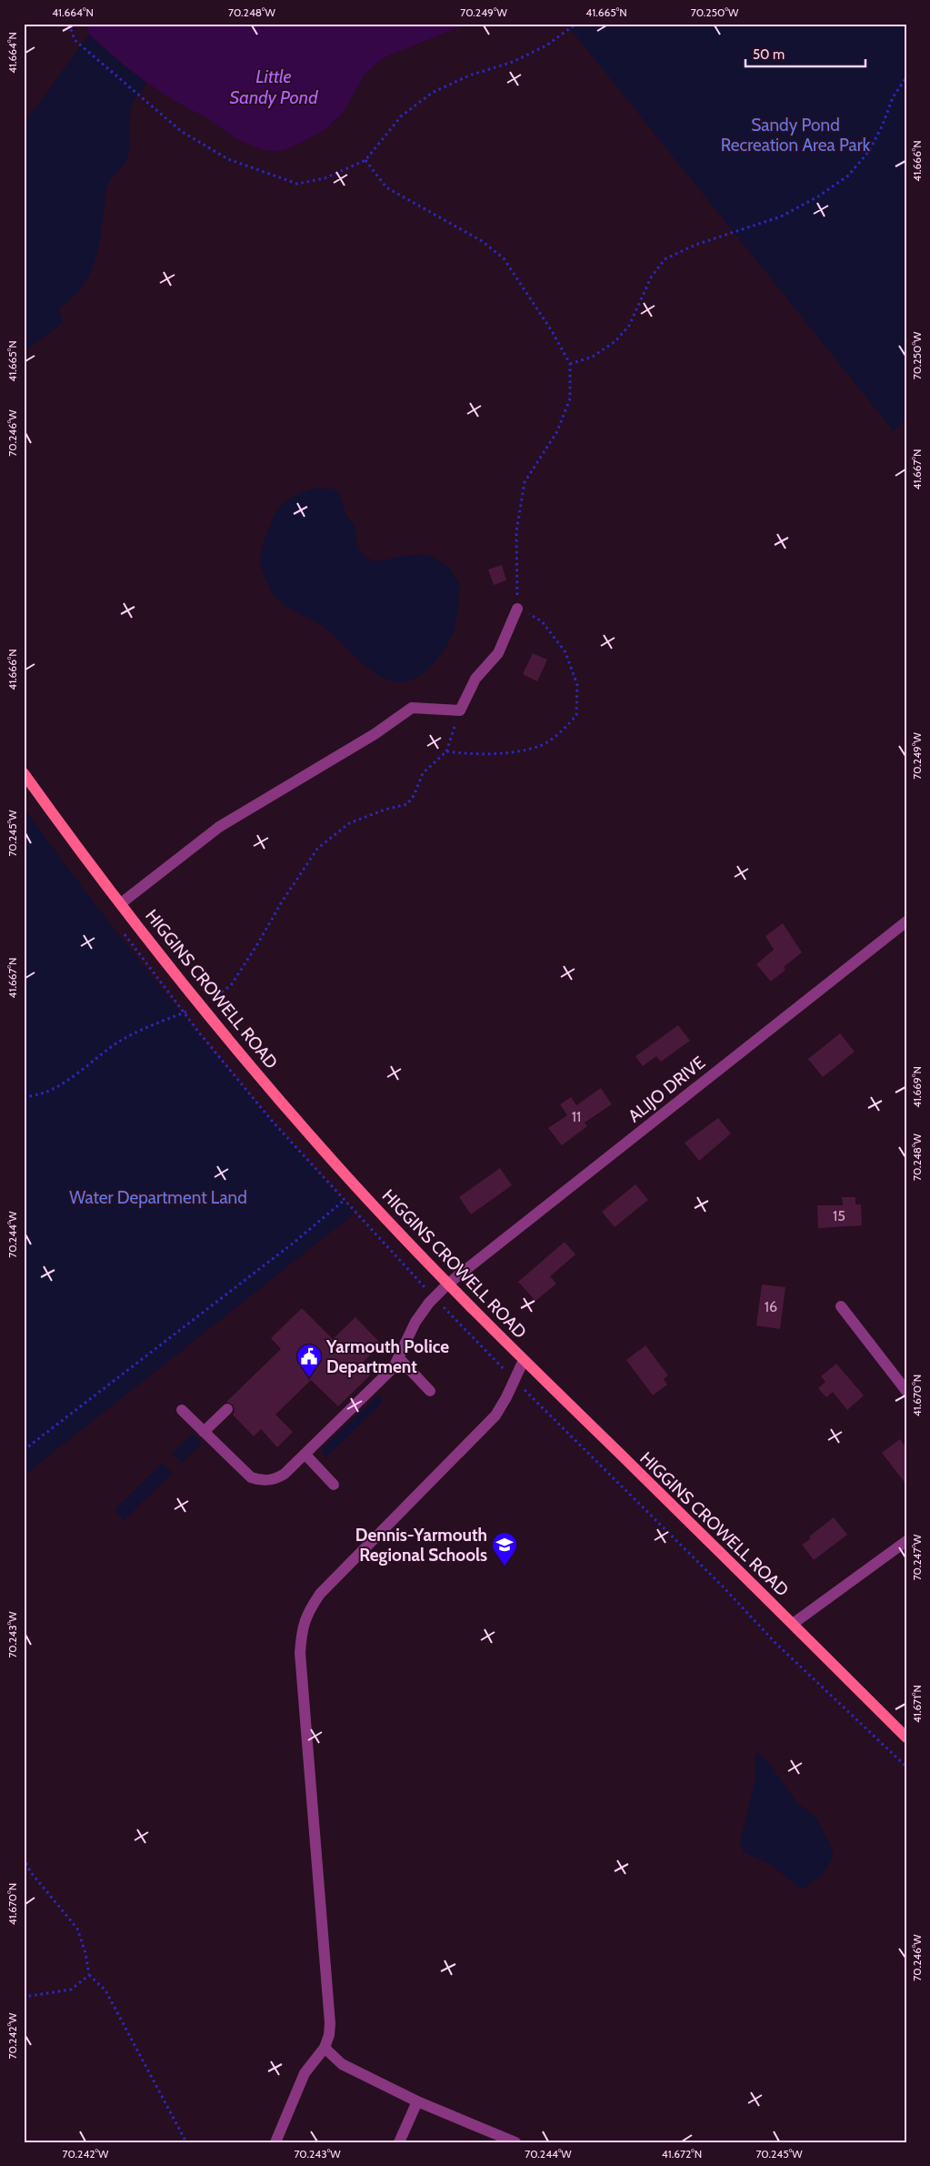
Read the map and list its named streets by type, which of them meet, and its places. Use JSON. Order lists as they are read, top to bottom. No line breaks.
{"streets":{"main road":["HIGGINS CROWELL ROAD"],"street":["ALIJO DRIVE"]},"crossings":[["HIGGINS CROWELL ROAD","ALIJO DRIVE"]],"water":["Little Sandy Pond"],"parks":["Sandy Pond Recreation Area Park","Water Department Land"],"places":{"public building":["Yarmouth Police Department"],"school or university":["Dennis-Yarmouth Regional Schools"]},"house_numbers":["11","15","16"],"scale_bar":"50 m","coordinates":["41.664°N","70.248°W","70.249°W","41.665°N","70.250°W","41.666°N","70.246°W","41.667°N","70.245°W","41.669°N","70.244°W","41.670°N","70.247°W","70.243°W","41.671°N","70.242°W","41.672°N"]}
